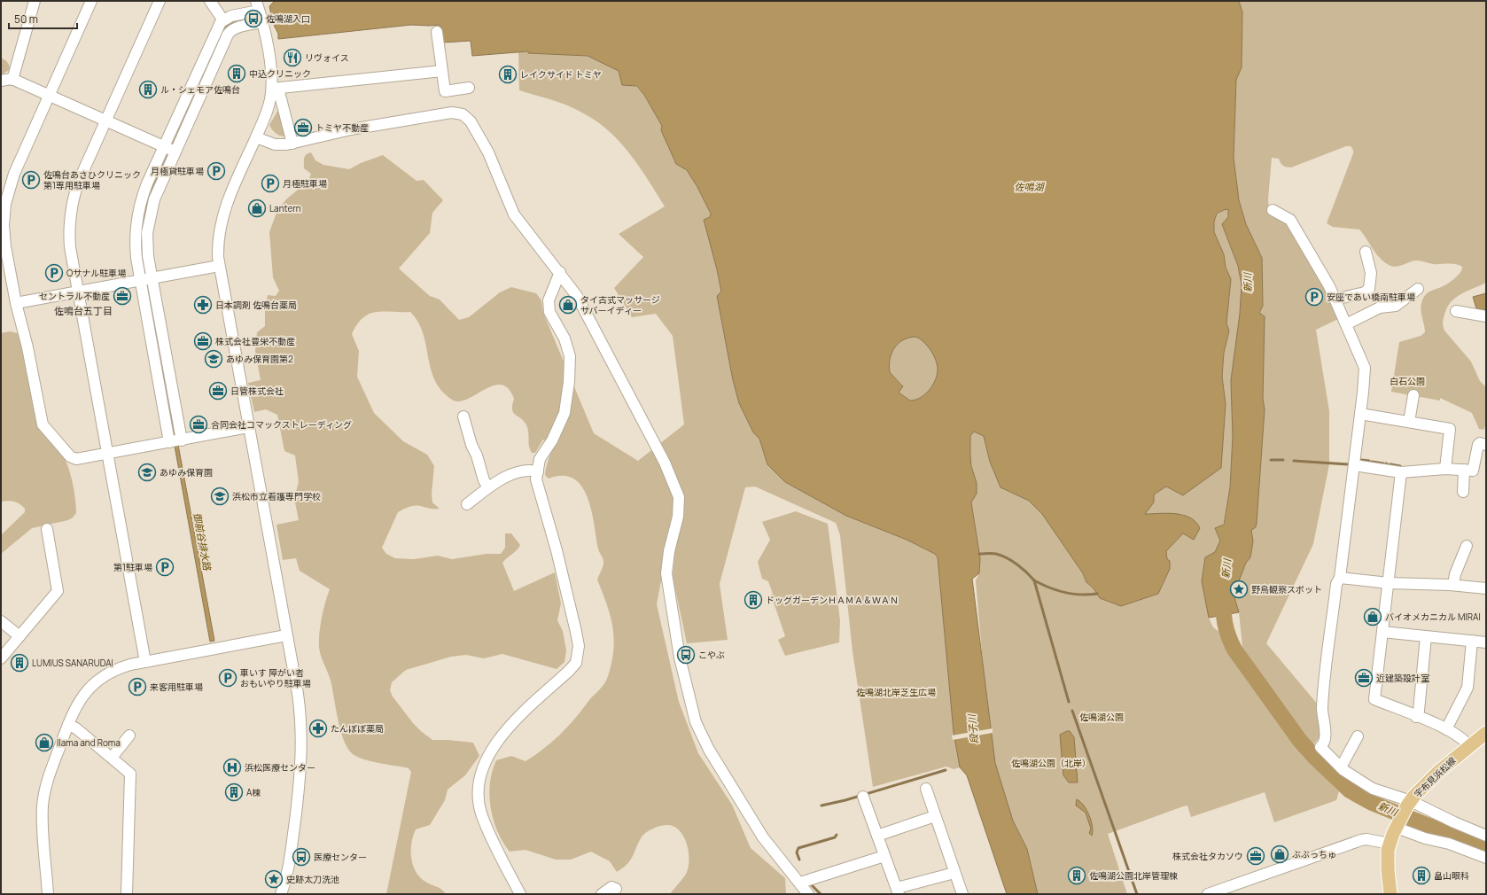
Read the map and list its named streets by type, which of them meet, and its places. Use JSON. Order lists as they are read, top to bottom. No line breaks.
{"streets":{"main road":["宇布見浜松線"]},"districts":["佐鳴台五丁目"],"water":["佐鳴湖","新川","御前谷排水路","段子川"],"parks":["白石公園","佐鳴湖北岸芝生広場","佐鳴湖公園","佐鳴湖公園（北岸）"],"places":{"bus stop":["佐鳴湖入口","こやぶ","医療センター"],"restaurant":["リヴォイス"],"building":["中込クリニック","レイクサイド トミヤ","ル・シェモア佐鳴台","ドッグガーデンＨＡＭＡ＆ＷＡＮ","LUMIUS SANARUDAI","A棟","佐鳴湖公園北岸管理棟","畠山眼科"],"office":["トミヤ不動産","セントラル不動産","株式会社豊栄不動産","日管株式会社","合同会社コマックストレーディング","近建築設計室","株式会社タカソウ"],"parking":["月極貸駐車場","佐鳴台あさひクリニック 第1専用駐車場","月極駐車場","Oサナル駐車場","安座であい橋南駐車場","第1駐車場","車いす 障がい者 おもいやり駐車場","来客用駐車場"],"shop":["Lantern","タイ古式マッサージ サバーイディー","バイオメカニカル MIRAI","llama and Roma","ぶぶっちゅ"],"pharmacy":["日本調剤 佐鳴台薬局","たんぽぽ薬局"],"school or university":["あゆみ保育園第2","あゆみ保育園","浜松市立看護専門学校"],"place":["野鳥観察スポット","史跡太刀洗池"],"hospital":["浜松医療センター"]},"scale_bar":"50 m"}
